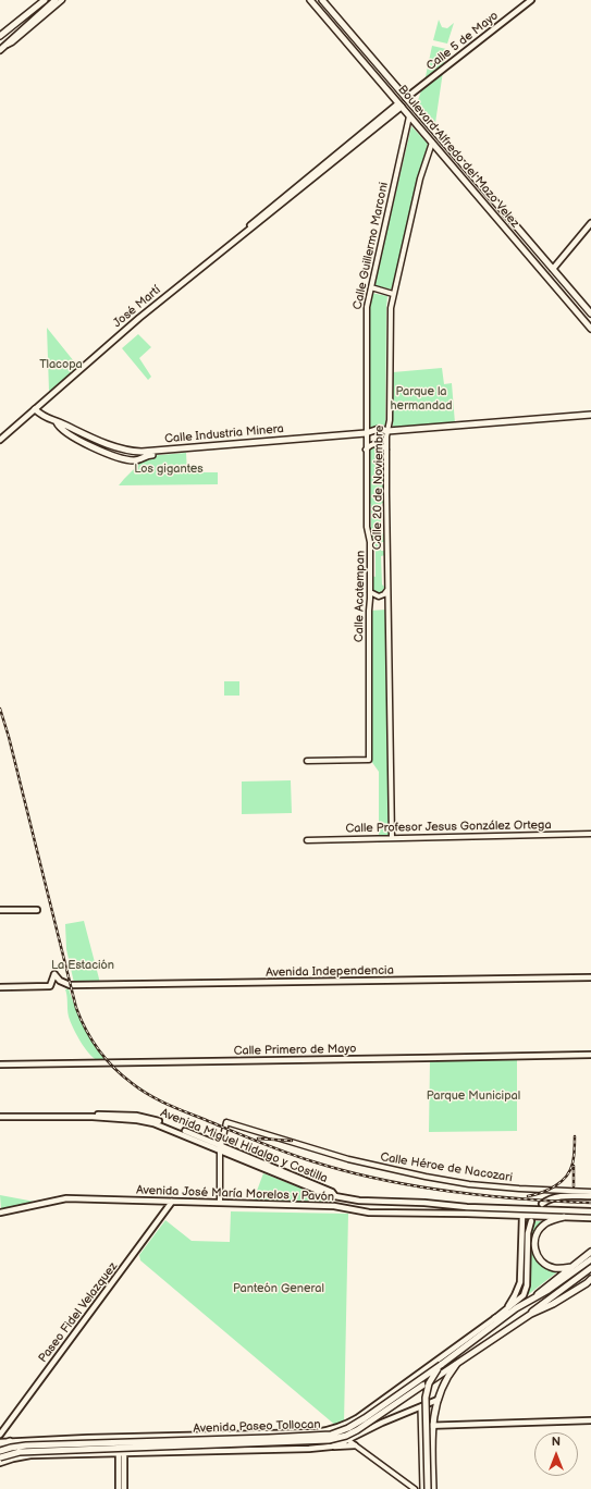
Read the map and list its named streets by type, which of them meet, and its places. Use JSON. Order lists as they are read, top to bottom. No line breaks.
{"streets":{"main road":["Calle 5 de Mayo","Boulevard Alfredo del Mazo Velez","José Martí","Calle Industria Minera","Avenida Independencia","Calle Primero de Mayo","Avenida Miguel Hidalgo y Costilla","Avenida José María Morelos y Pavón","Paseo Fidel Velazquez","Avenida Paseo Tollocan"],"street":["Calle Guillermo Marconi","Calle 20 de Noviembre","Calle Acatempan","Calle Profesor Jesus González Ortega","Calle Héroe de Nacozari"]},"crossings":[["Calle 5 de Mayo","Boulevard Alfredo del Mazo Velez"],["Boulevard Alfredo del Mazo Velez","Calle Guillermo Marconi"],["Boulevard Alfredo del Mazo Velez","José Martí"],["Boulevard Alfredo del Mazo Velez","Calle 20 de Noviembre"],["Calle Guillermo Marconi","Calle Industria Minera"],["Calle Guillermo Marconi","Calle Acatempan"],["Calle Industria Minera","Calle 20 de Noviembre"],["Calle Industria Minera","Calle Acatempan"],["Calle 20 de Noviembre","Calle Profesor Jesus González Ortega"],["Avenida Miguel Hidalgo y Costilla","Calle Héroe de Nacozari"],["Avenida José María Morelos y Pavón","Paseo Fidel Velazquez"]],"parks":["Tlacopa","Parque la hermandad","Los gigantes","La Estación","Parque Municipal","Panteón General"],"north":"top"}
